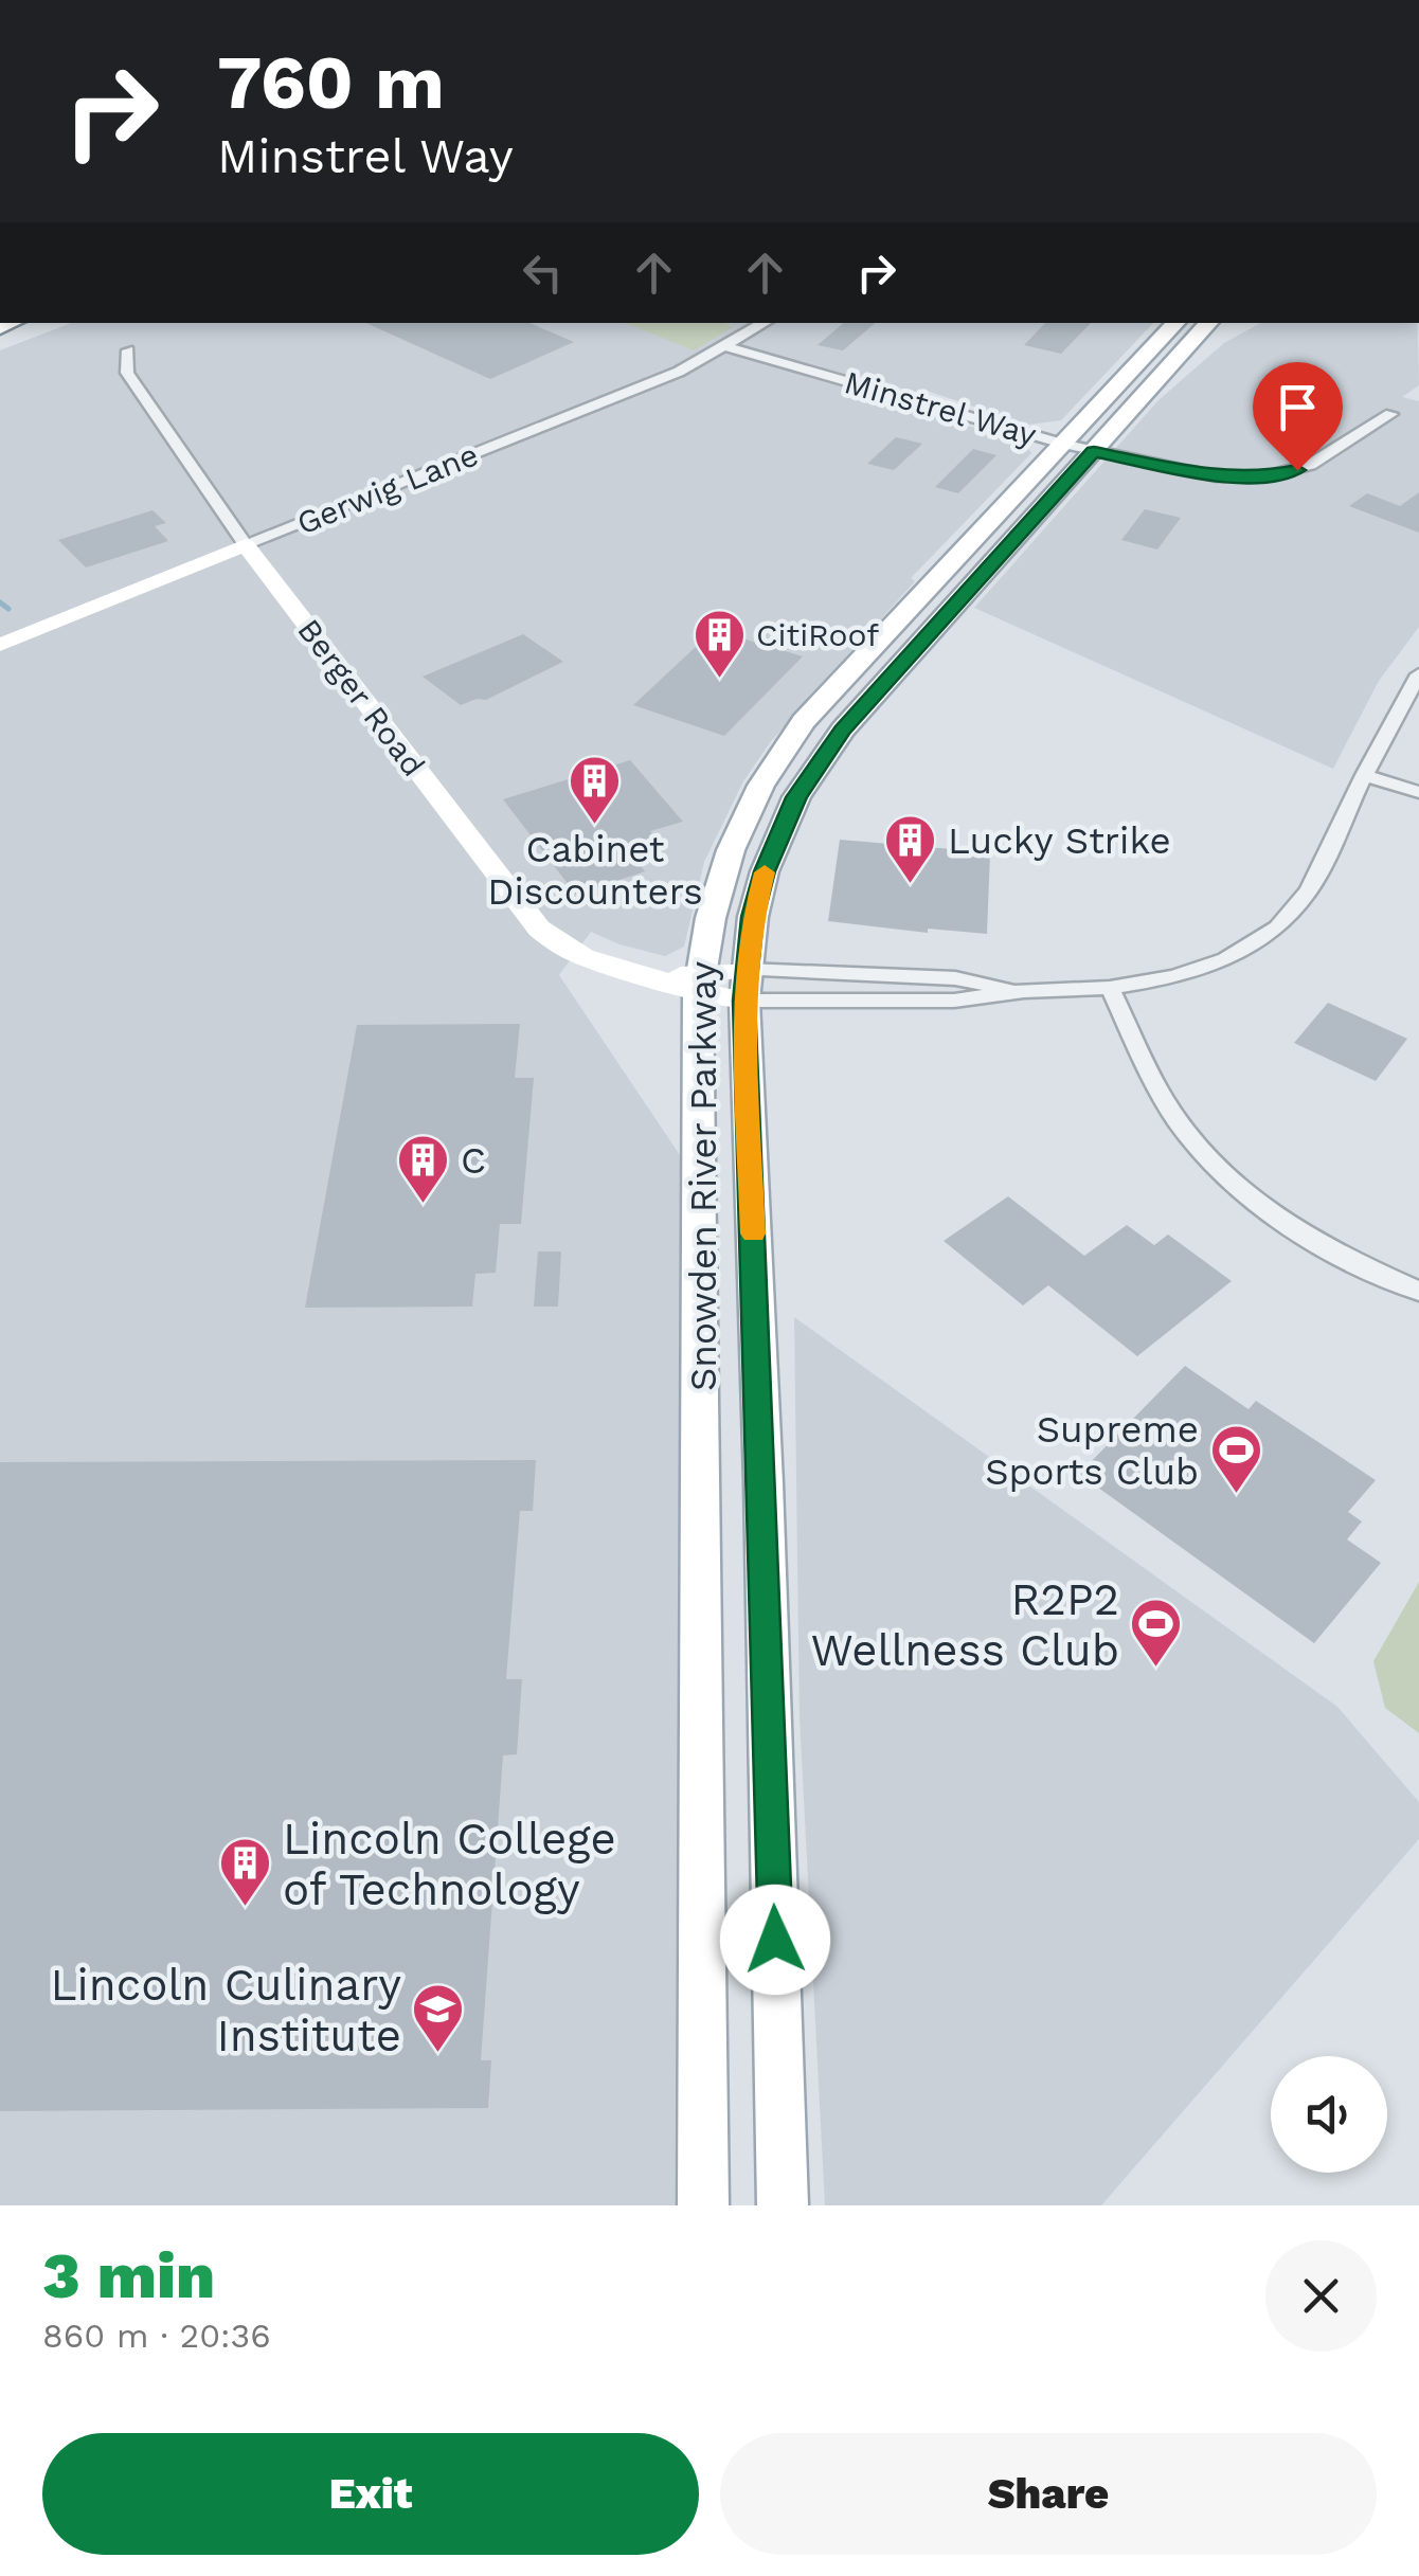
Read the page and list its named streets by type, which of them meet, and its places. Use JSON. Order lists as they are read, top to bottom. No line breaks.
{"streets":{"main road":["Snowden River Parkway"],"street":["Minstrel Way","Gerwig Lane","Berger Road"]},"crossings":[["Minstrel Way","Gerwig Lane"],["Minstrel Way","Snowden River Parkway"],["Gerwig Lane","Berger Road"],["Berger Road","Snowden River Parkway"]],"places":{"building":["CitiRoof","Cabinet Discounters","Lucky Strike","C","Lincoln College of Technology"],"sports":["Supreme Sports Club","R2P2 Wellness Club"],"school or university":["Lincoln Culinary Institute"]},"page":{"turn":["760 m","Minstrel Way"],"heading":["3 min","860 m · 20:36"],"buttons":["Exit","Share"]}}
